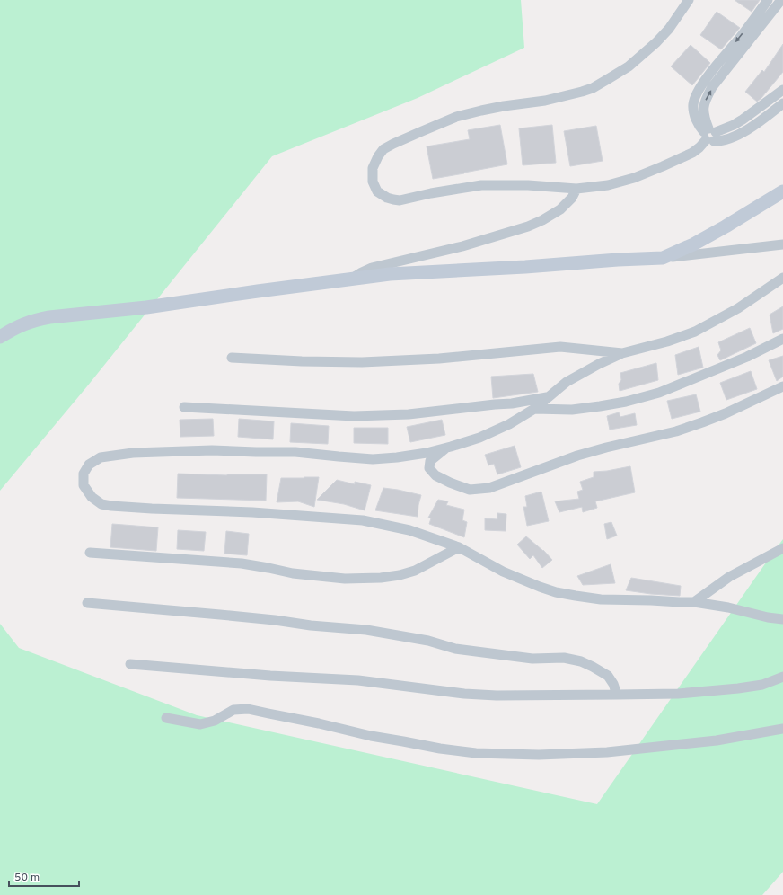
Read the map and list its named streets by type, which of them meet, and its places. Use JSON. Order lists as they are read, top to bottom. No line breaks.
{"scale_bar":"50 m"}
